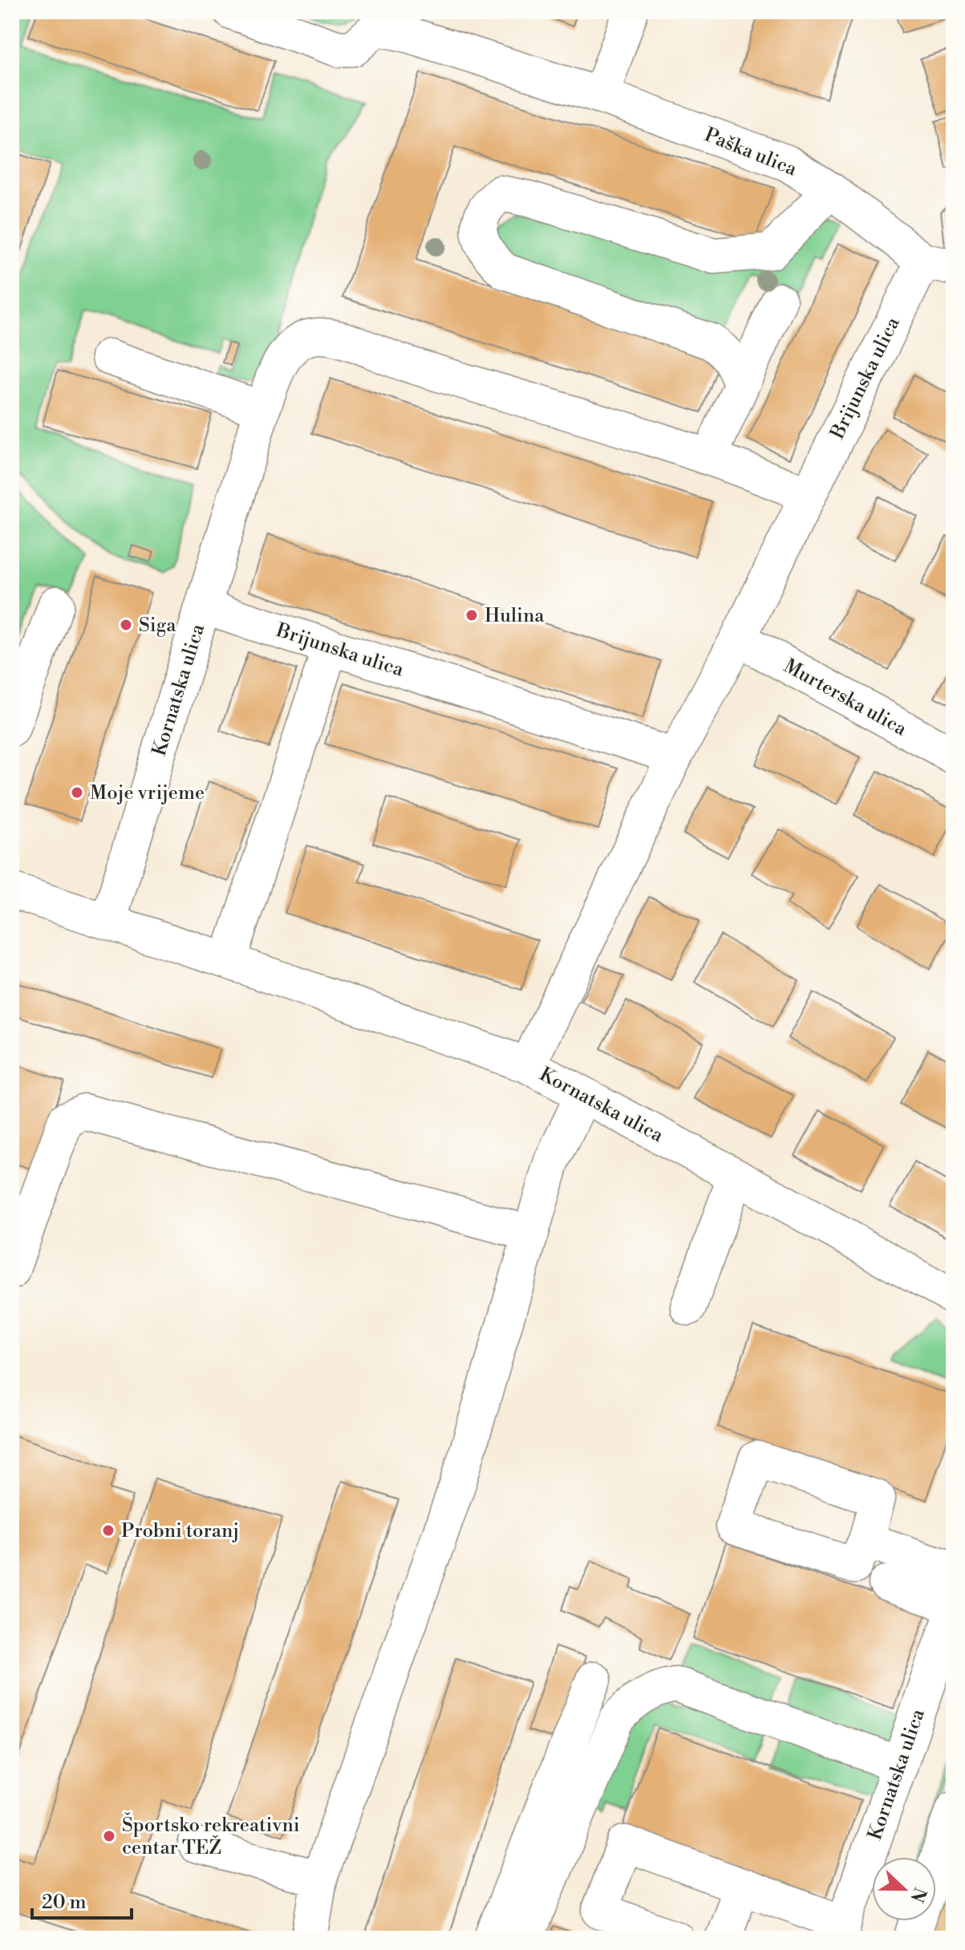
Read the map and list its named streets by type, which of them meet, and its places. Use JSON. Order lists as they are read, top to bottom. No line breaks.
{"streets":{"street":["Paška ulica","Brijunska ulica","Kornatska ulica","Murterska ulica"]},"crossings":[["Paška ulica","Brijunska ulica"],["Brijunska ulica","Kornatska ulica"],["Brijunska ulica","Murterska ulica"]],"places":["Hulina","Siga","Moje vrijeme","Probni toranj","Športsko rekreativni centar TEŽ"],"scale_bar":"20 m","north":"right"}
